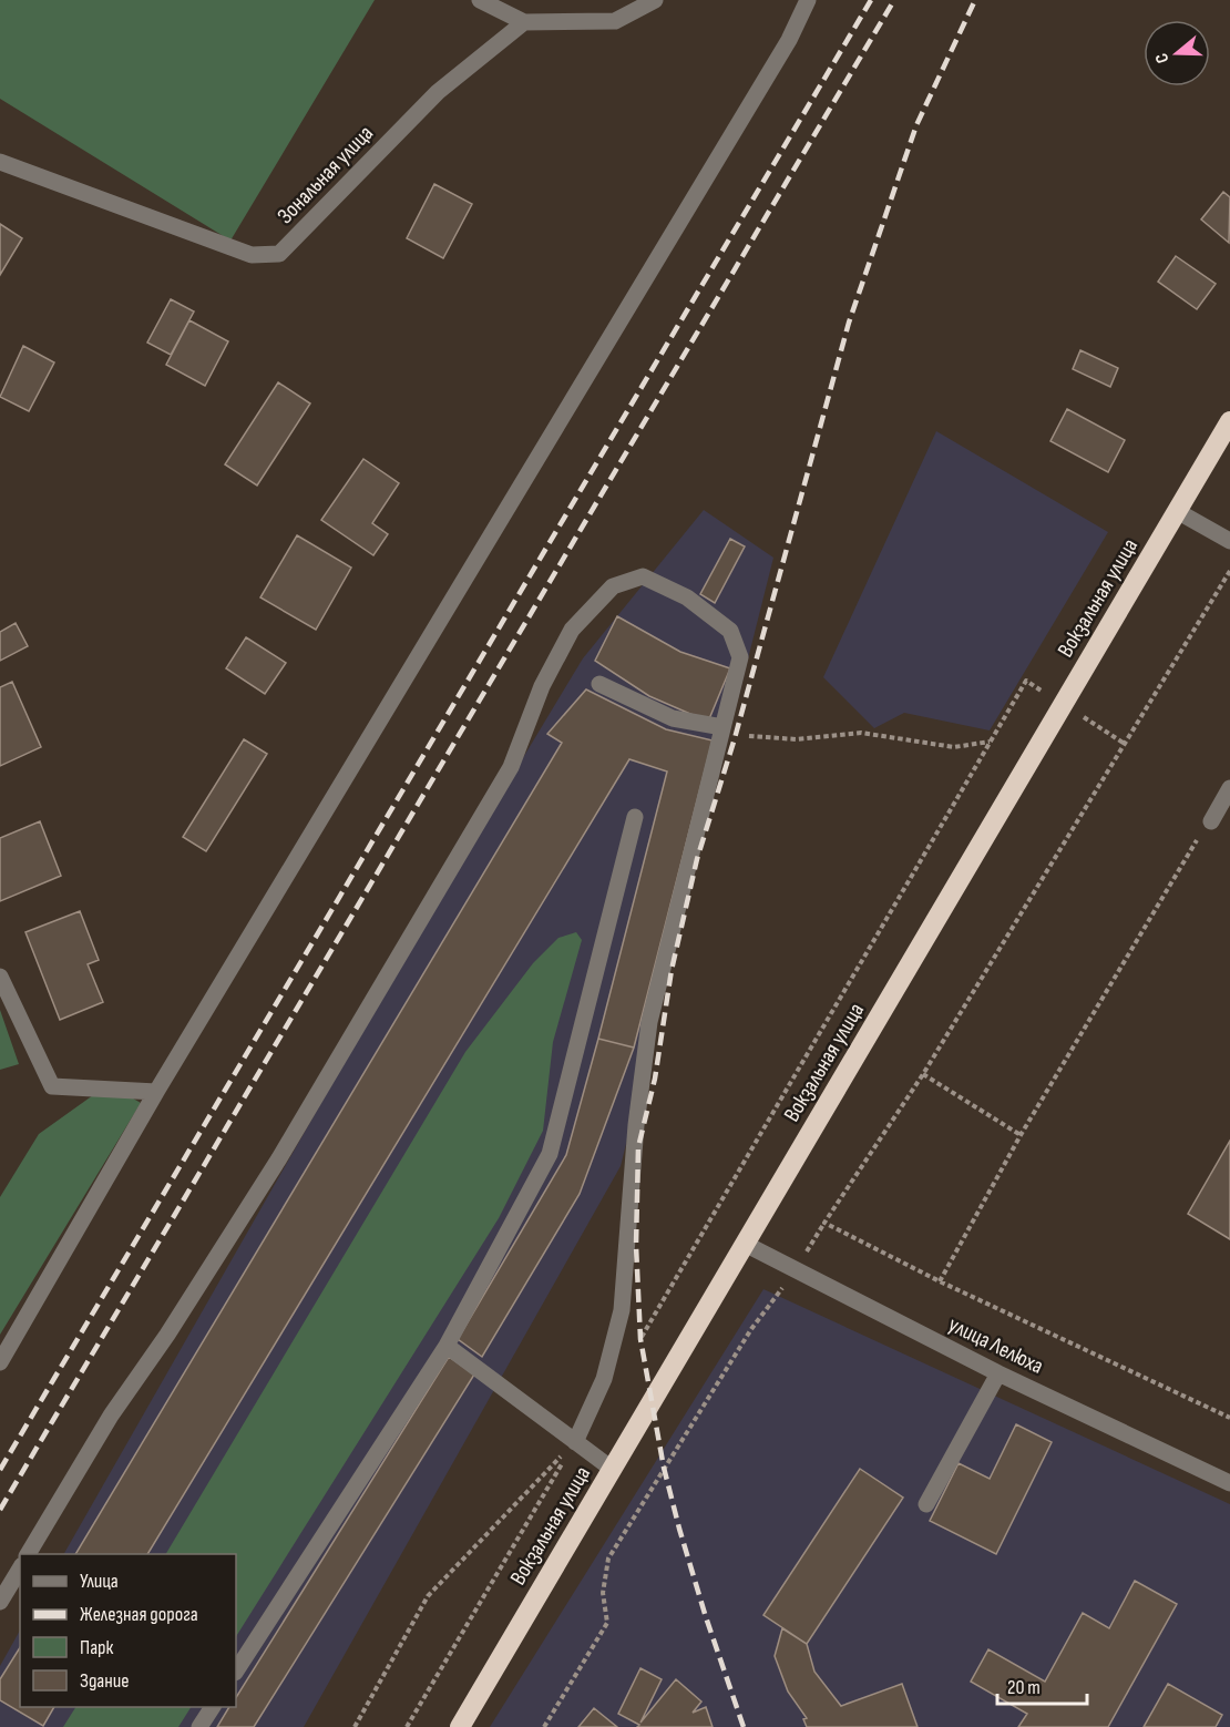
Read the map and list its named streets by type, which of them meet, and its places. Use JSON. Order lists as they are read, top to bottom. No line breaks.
{"streets":{"highway":["Вокзальная улица"],"street":["Зональная улица","улица Лелюха"]},"crossings":[["Вокзальная улица","улица Лелюха"]],"legend":["Улица","Железная дорога","Парк","Здание"],"scale_bar":"20 m","north":"left"}
